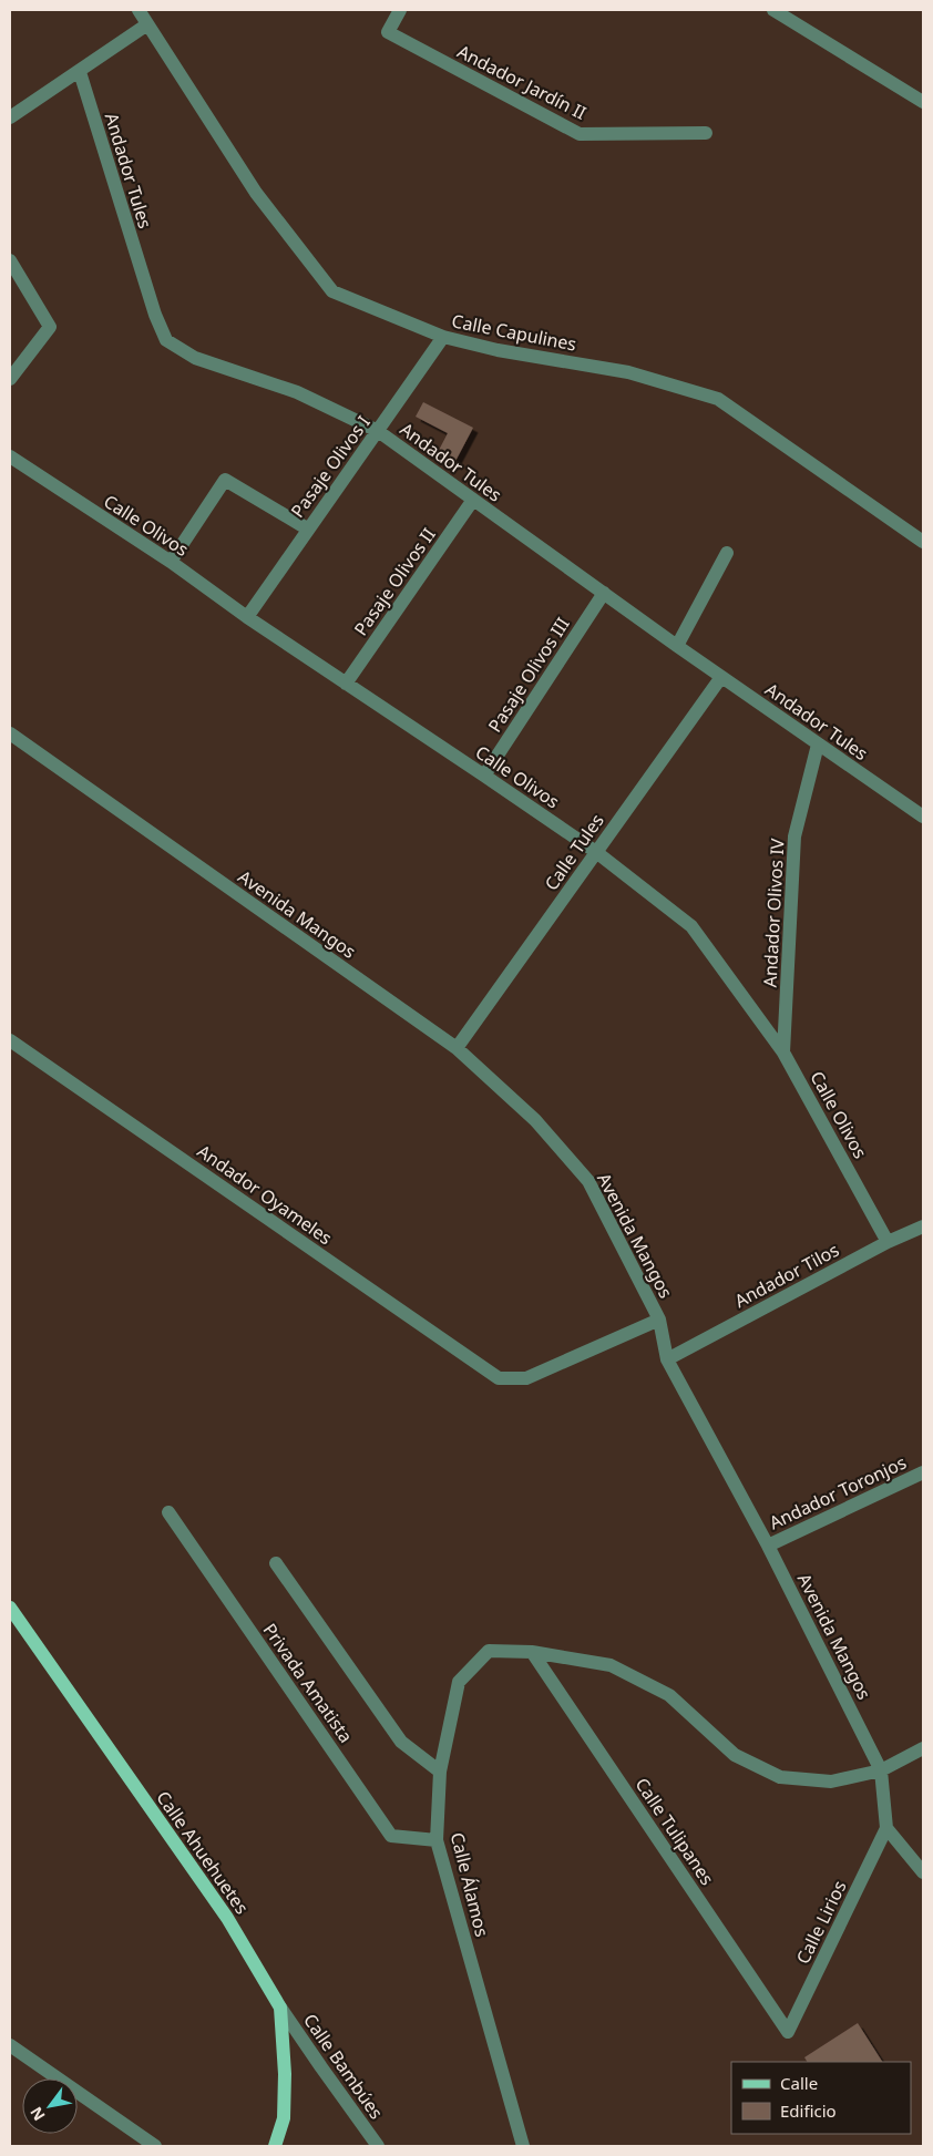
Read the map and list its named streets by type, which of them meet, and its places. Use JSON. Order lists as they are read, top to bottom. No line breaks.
{"streets":{"main road":["Calle Ahuehuetes"],"street":["Andador Jardín II","Andador Tules","Calle Capulines","Pasaje Olivos I","Calle Olivos","Pasaje Olivos II","Pasaje Olivos III","Calle Tules","Andador Olivos IV","Avenida Mangos","Andador Oyameles","Andador Tilos","Andador Toronjos","Privada Amatista","Calle Tulipanes","Calle Álamos","Calle Lirios","Calle Bambúes"]},"crossings":[["Andador Tules","Pasaje Olivos I"],["Andador Tules","Pasaje Olivos II"],["Andador Tules","Pasaje Olivos III"],["Andador Tules","Calle Tules"],["Andador Tules","Andador Olivos IV"],["Calle Capulines","Pasaje Olivos I"],["Pasaje Olivos I","Calle Olivos"],["Calle Olivos","Pasaje Olivos II"],["Calle Olivos","Pasaje Olivos III"],["Calle Olivos","Calle Tules"],["Calle Olivos","Andador Olivos IV"],["Calle Olivos","Andador Tilos"],["Calle Tules","Avenida Mangos"],["Avenida Mangos","Andador Oyameles"],["Avenida Mangos","Andador Tilos"],["Avenida Mangos","Andador Toronjos"],["Avenida Mangos","Calle Álamos"],["Avenida Mangos","Calle Lirios"],["Privada Amatista","Calle Álamos"],["Calle Tulipanes","Calle Álamos"],["Calle Tulipanes","Calle Lirios"],["Calle Ahuehuetes","Calle Bambúes"]],"legend":["Calle","Edificio"],"north":"bottom left"}
